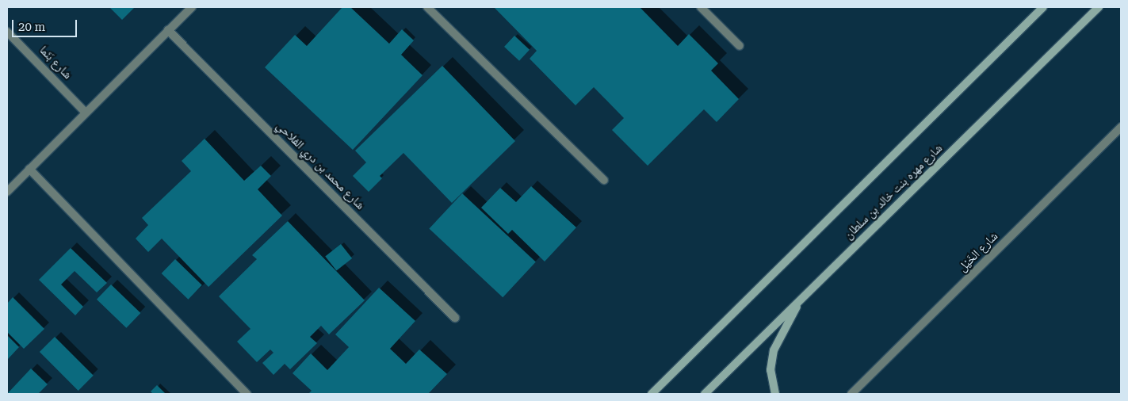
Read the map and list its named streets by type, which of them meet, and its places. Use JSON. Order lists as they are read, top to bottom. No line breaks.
{"streets":{"street":["شارع بَنَما","شارع محمد بن دري الفلاحي","شارع مهره بنت خالد بن سلطان","شارع الخَيْل"]},"scale_bar":"20 m"}
